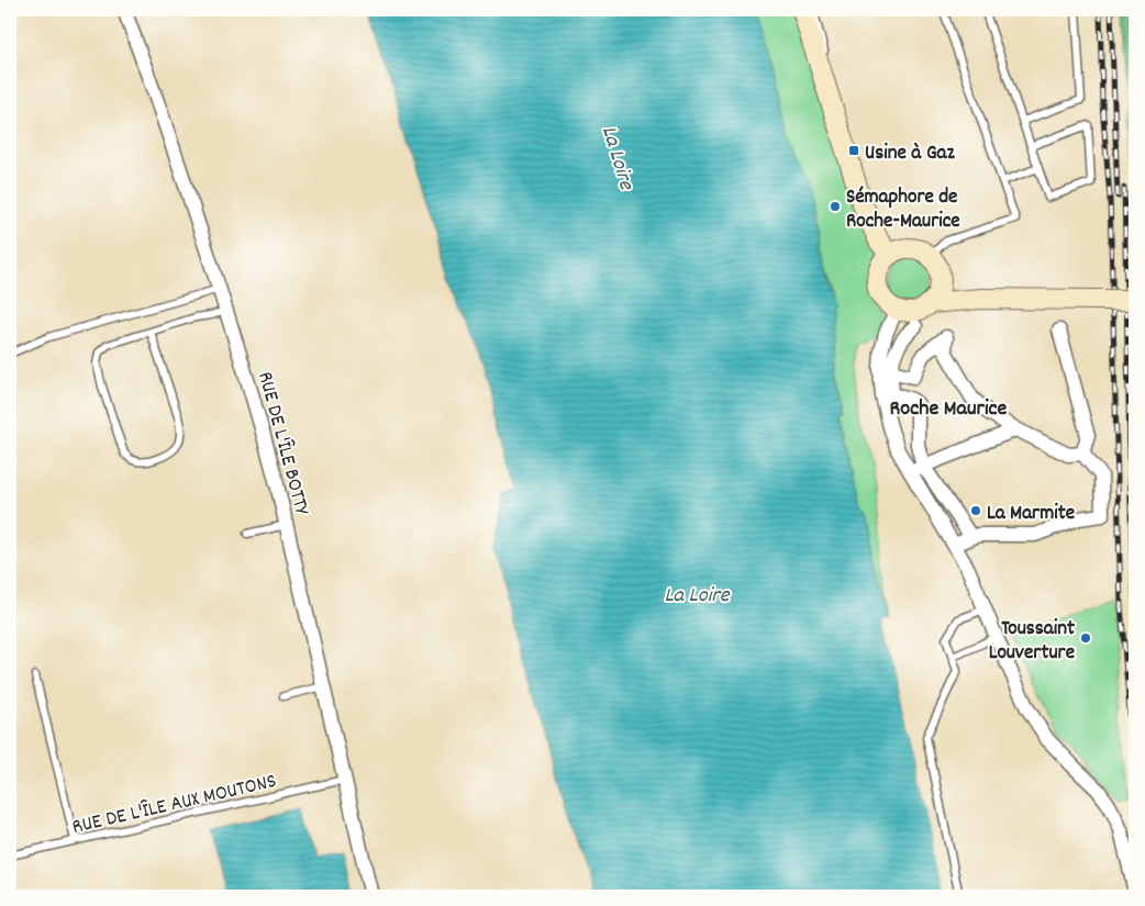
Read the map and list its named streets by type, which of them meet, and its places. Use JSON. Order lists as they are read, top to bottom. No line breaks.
{"streets":{"street":["RUE DE L'ÎLE BOTTY"],"lane":["RUE DE L'ÎLE AUX MOUTONS"]},"crossings":[["RUE DE L'ÎLE BOTTY","RUE DE L'ÎLE AUX MOUTONS"]],"districts":["Roche Maurice"],"water":["La Loire"],"places":{"transit":["Usine à Gaz"],"other":["Sémaphore de Roche-Maurice","La Marmite","Toussaint Louverture"]}}
